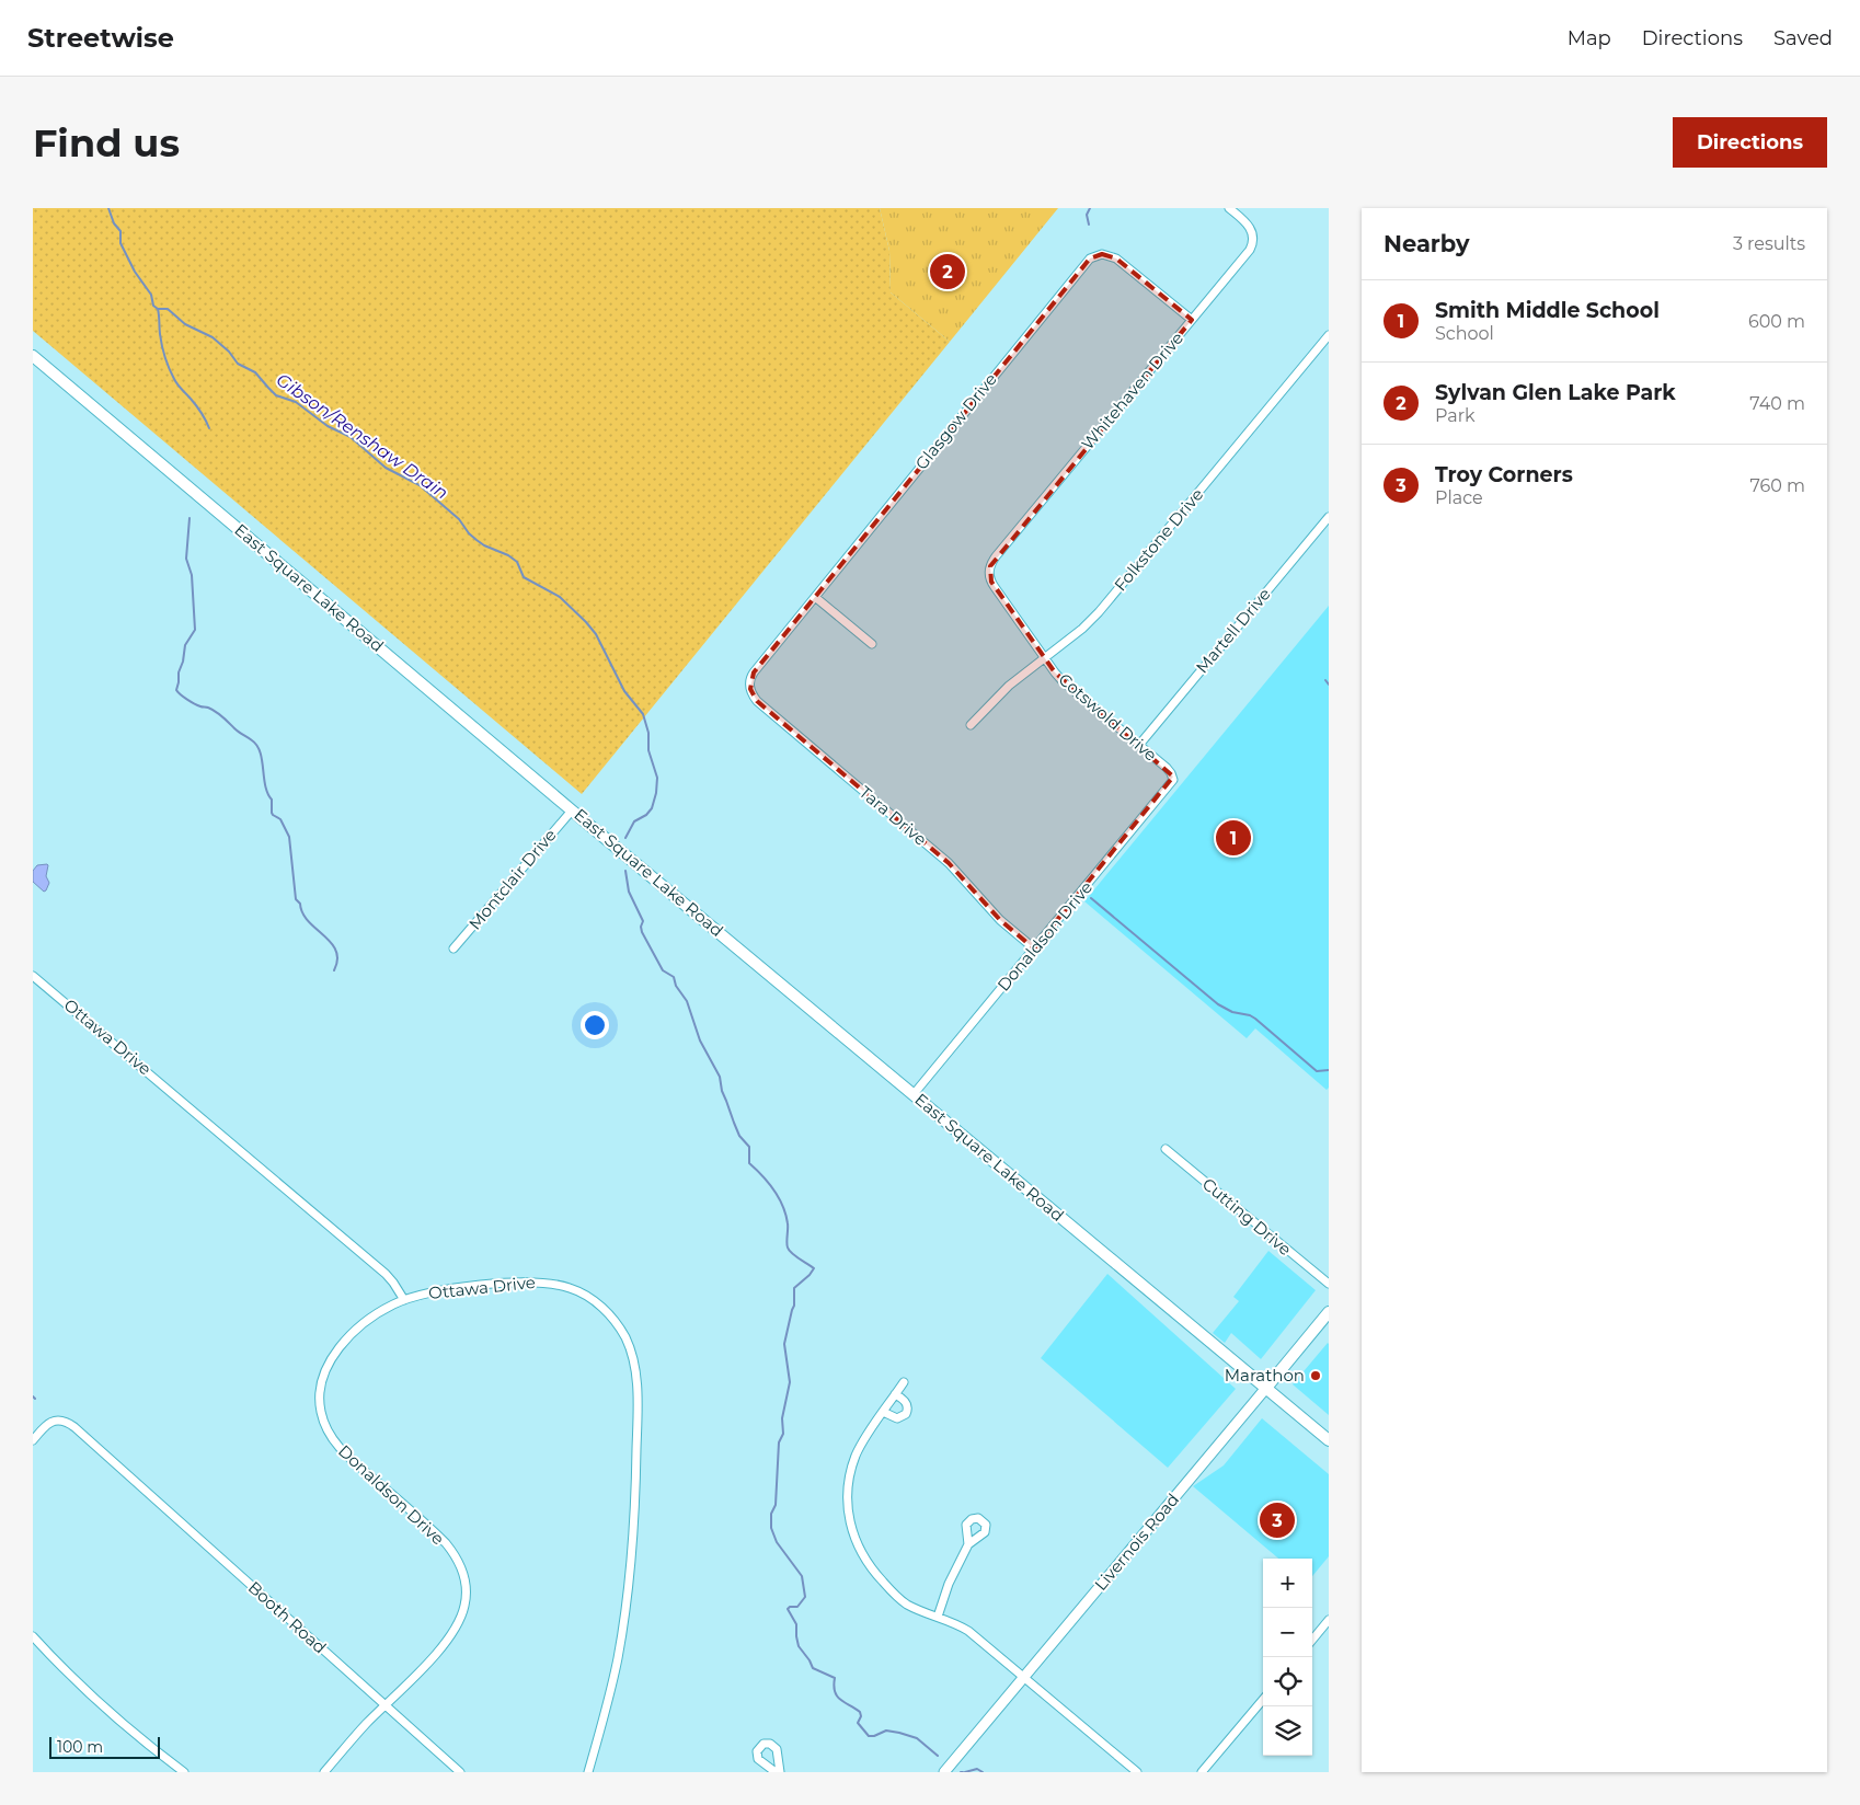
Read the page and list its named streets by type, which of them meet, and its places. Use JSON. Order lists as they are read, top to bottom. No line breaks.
{"streets":{"main road":["East Square Lake Road","Livernois Road"],"street":["Whitehaven Drive","Glasgow Drive","Folkstone Drive","Martell Drive","Cotswold Drive","Tara Drive","Montclair Drive","Donaldson Drive","Ottawa Drive","Cutting Drive","Booth Road"]},"crossings":[["Whitehaven Drive","Glasgow Drive"],["Whitehaven Drive","Cotswold Drive"],["Glasgow Drive","Tara Drive"],["Folkstone Drive","Cotswold Drive"],["East Square Lake Road","Montclair Drive"],["East Square Lake Road","Donaldson Drive"],["East Square Lake Road","Livernois Road"],["Martell Drive","Cotswold Drive"],["Cotswold Drive","Donaldson Drive"],["Tara Drive","Donaldson Drive"],["Donaldson Drive","Ottawa Drive"],["Donaldson Drive","Booth Road"]],"water":["Gibson/Renshaw Drain"],"places":["Marathon"],"scale_bar":"100 m","page":{"header":"Streetwise","nav":["Map","Directions","Saved"],"buttons":"Directions","title":"Find us","heading":["Nearby","3 results"],"pins":["2","1","3"],"list":[{"mark":"1","name":"Smith Middle School","note":"School","value":"600 m"},{"mark":"2","name":"Sylvan Glen Lake Park","note":"Park","value":"740 m"},{"mark":"3","name":"Troy Corners","note":"Place","value":"760 m"}],"map_buttons":["+","−"],"scale":"100 m"}}
